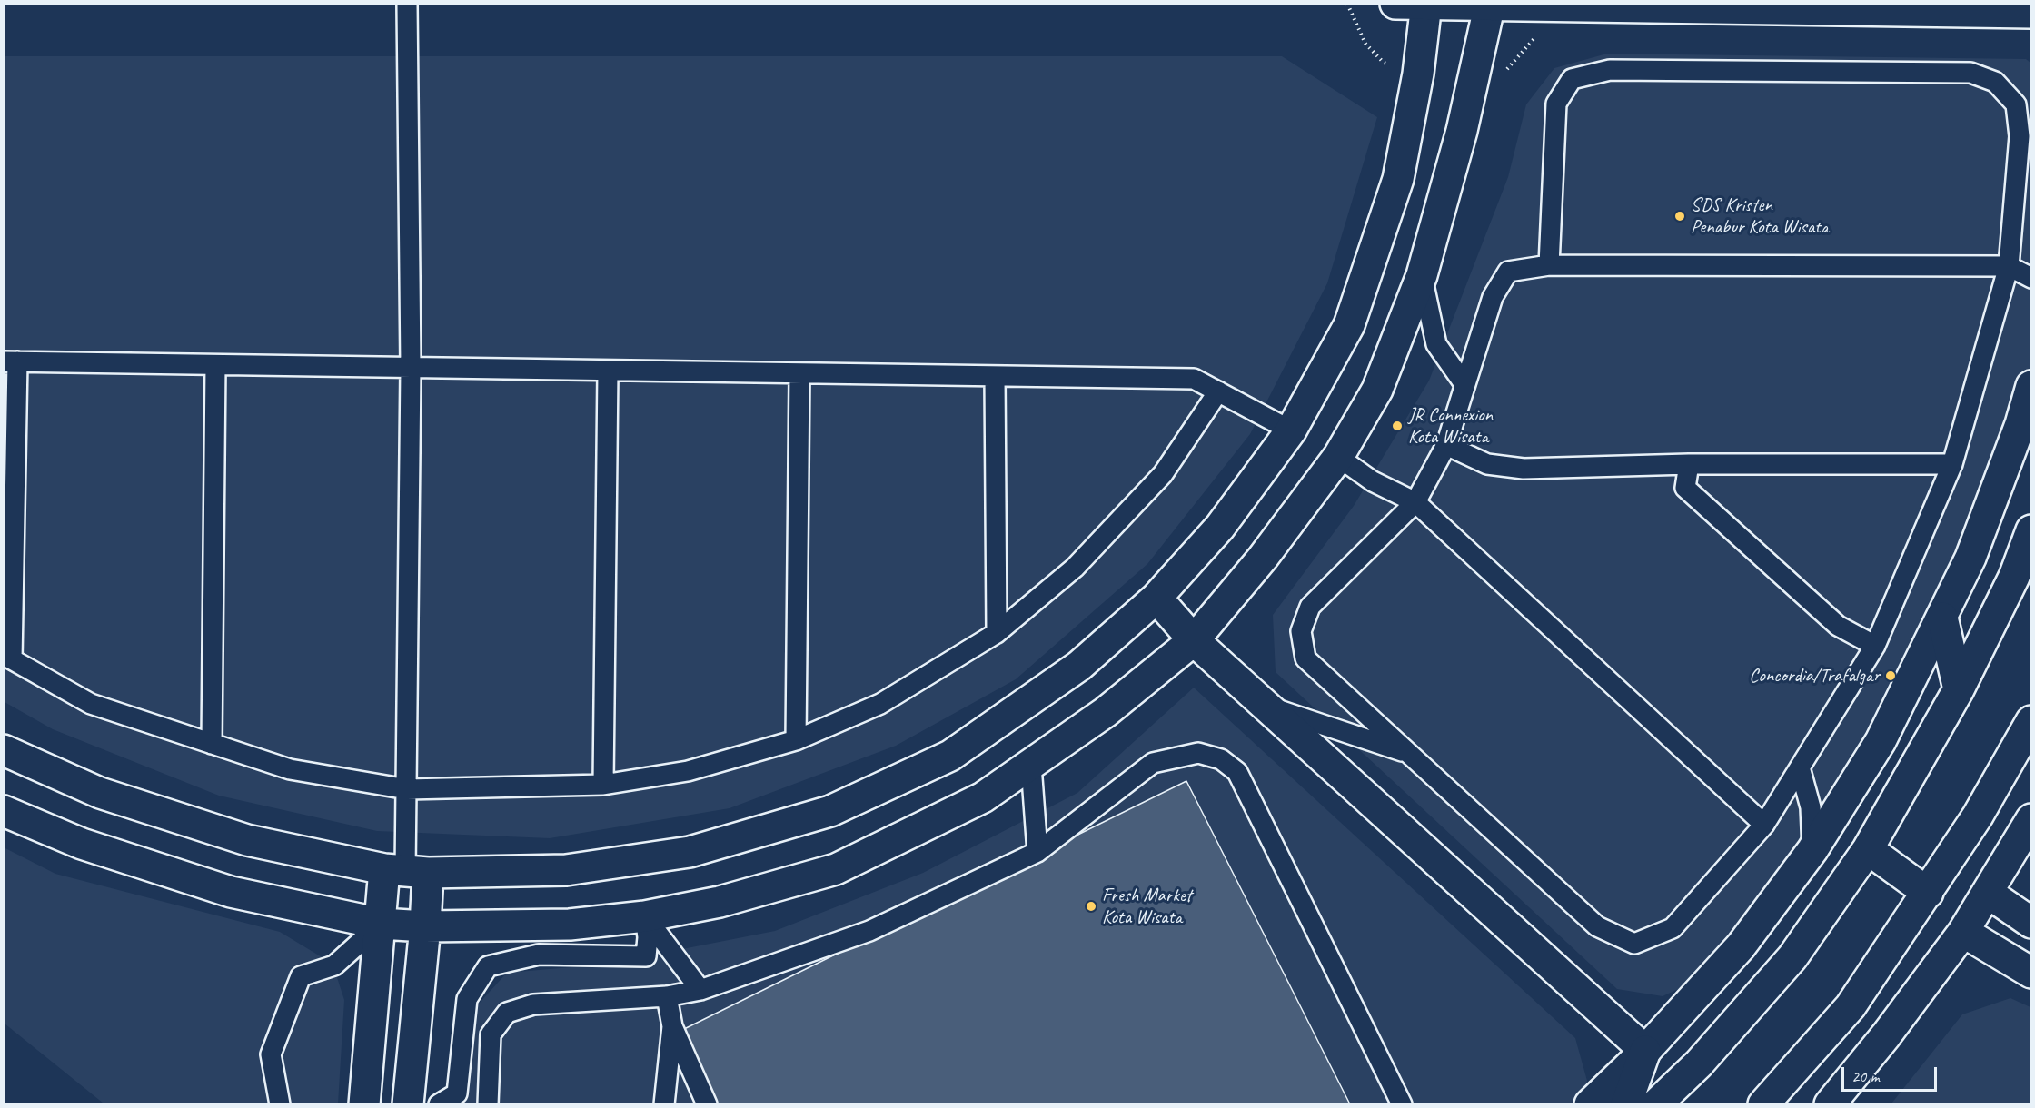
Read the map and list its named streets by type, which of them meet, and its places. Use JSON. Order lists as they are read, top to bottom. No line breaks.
{"places":["SDS Kristen Penabur Kota Wisata","JR Connexion Kota Wisata","Concordia/Trafalgar","Fresh Market Kota Wisata"],"scale_bar":"20 m"}
